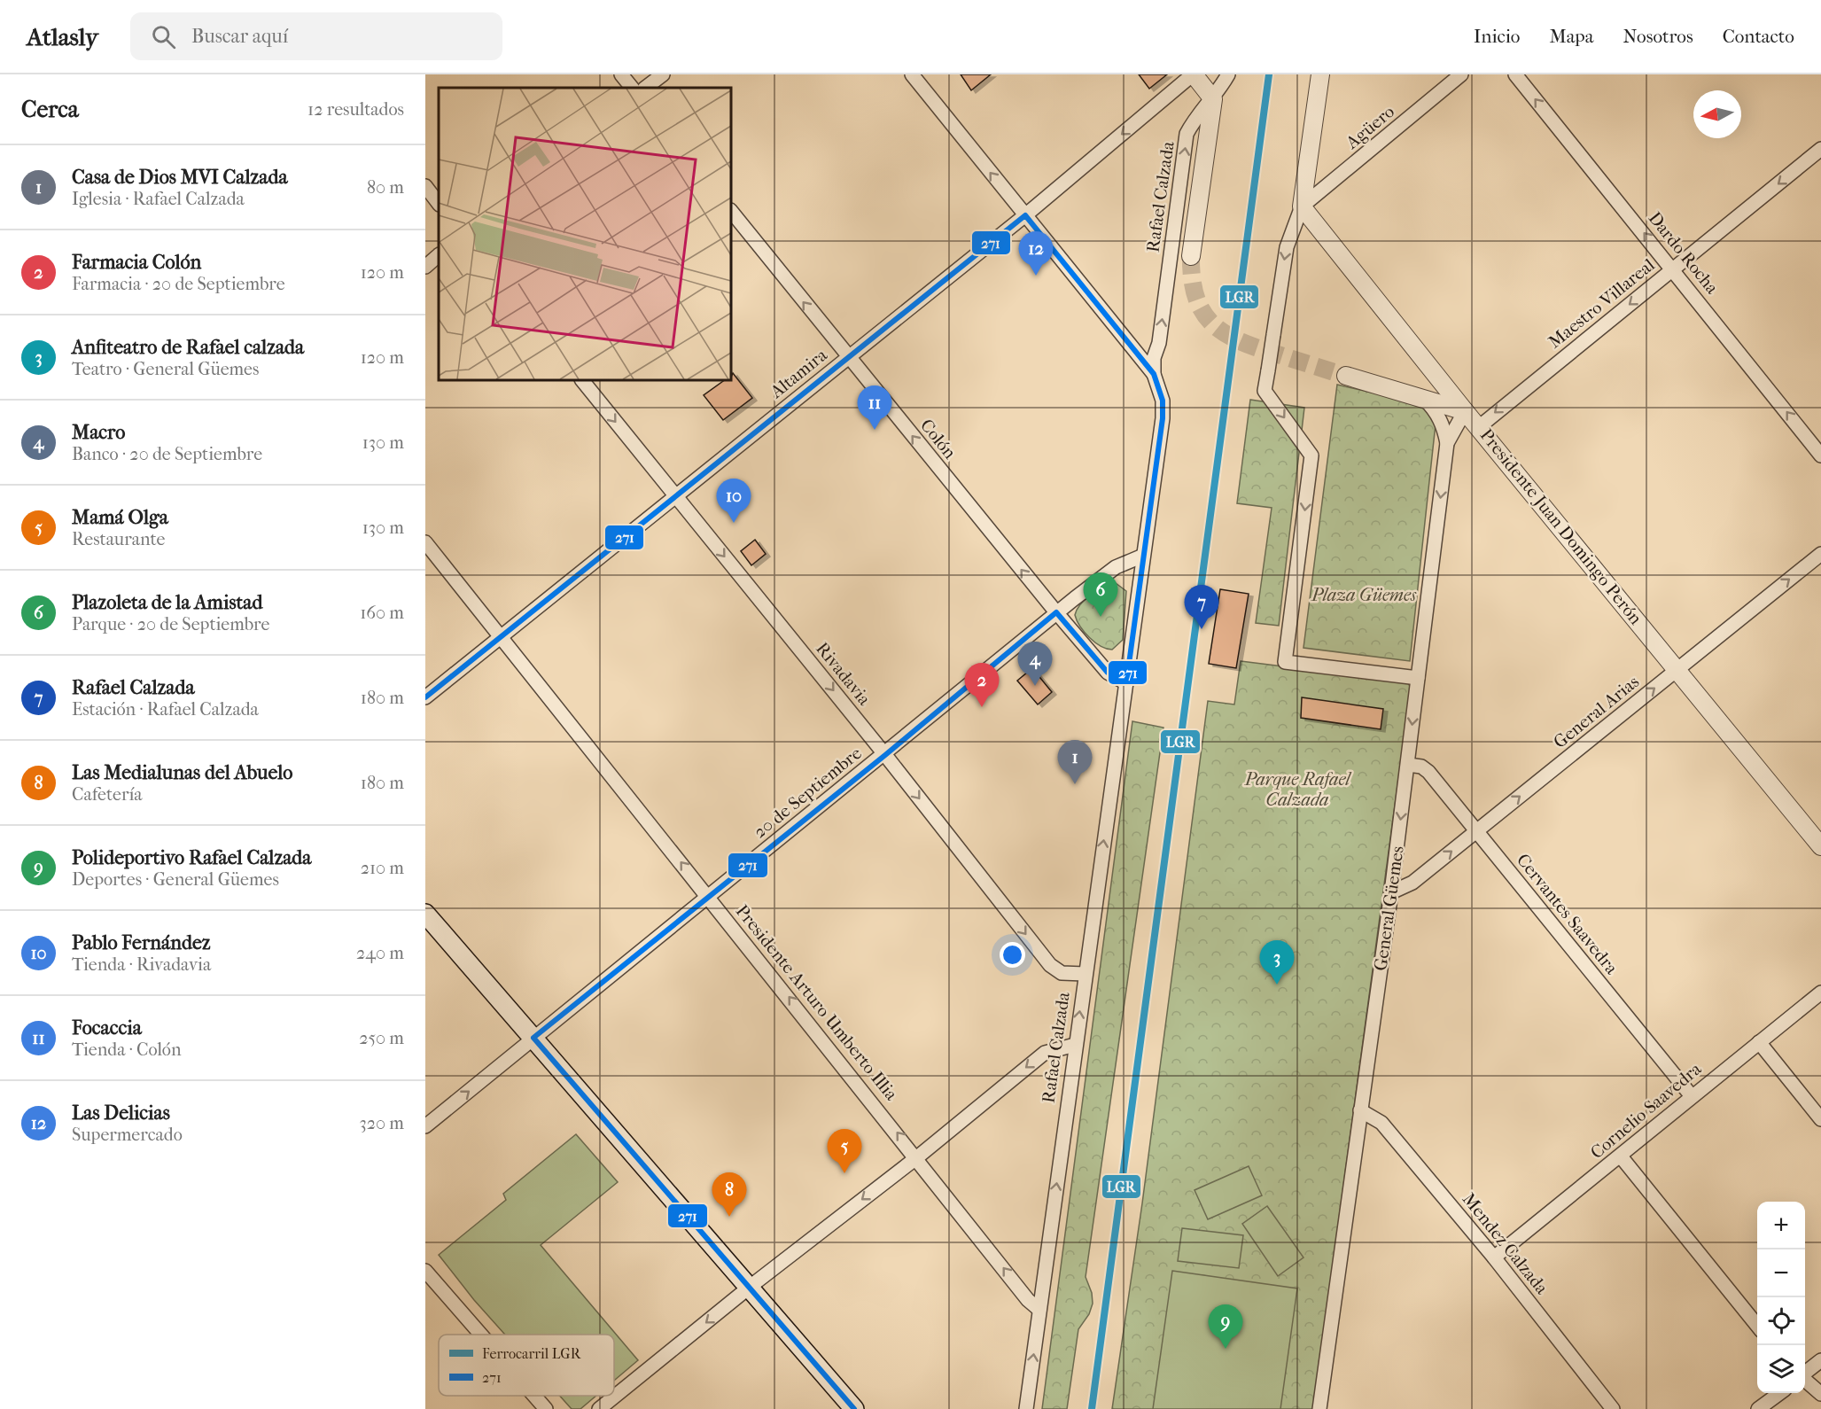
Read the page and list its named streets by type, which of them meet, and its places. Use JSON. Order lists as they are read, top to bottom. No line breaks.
{"streets":{"street":["Agüero","Rafael Calzada","Dardo Rocha","Maestro Villareal","Altamira","Colón","Presidente Juan Domingo Perón","Rivadavia","General Arias","20 de Septiembre","General Güemes","Cervantes Saavedra","Presidente Arturo Umberto Illia","Cornelio Saavedra","Mendez Calzada"]},"crossings":[["Agüero","Presidente Juan Domingo Perón"],["Rafael Calzada","Colón"],["Rafael Calzada","Rivadavia"],["Rafael Calzada","20 de Septiembre"],["Rafael Calzada","Presidente Arturo Umberto Illia"],["Dardo Rocha","Maestro Villareal"],["Maestro Villareal","Presidente Juan Domingo Perón"],["Altamira","Colón"],["Altamira","Rivadavia"],["Altamira","Presidente Arturo Umberto Illia"],["Colón","20 de Septiembre"],["Presidente Juan Domingo Perón","General Arias"],["Presidente Juan Domingo Perón","General Güemes"],["Rivadavia","20 de Septiembre"],["General Arias","General Güemes"],["General Arias","Cervantes Saavedra"],["20 de Septiembre","Presidente Arturo Umberto Illia"],["General Güemes","Cervantes Saavedra"],["General Güemes","Mendez Calzada"],["Cervantes Saavedra","Cornelio Saavedra"],["Cornelio Saavedra","Mendez Calzada"]],"one_way":["Rafael Calzada","Dardo Rocha","Maestro Villareal","Colón","Rivadavia","General Arias","General Güemes","Presidente Arturo Umberto Illia"],"parks":["Plaza Güemes","Parque Rafael Calzada"],"lines":["rail line LGR","transit line 271"],"legend":["Ferrocarril LGR","271"],"north":"left","page":{"header":"Atlasly","search":"Buscar aquí","nav":["Inicio","Mapa","Nosotros","Contacto"],"heading":["Cerca","12 resultados"],"list":[{"mark":"1","name":"Casa de Dios MVI Calzada","note":"Iglesia · Rafael Calzada","value":"80 m"},{"mark":"2","name":"Farmacia Colón","note":"Farmacia · 20 de Septiembre","value":"120 m"},{"mark":"3","name":"Anfiteatro de Rafael calzada","note":"Teatro · General Güemes","value":"120 m"},{"mark":"4","name":"Macro","note":"Banco · 20 de Septiembre","value":"130 m"},{"mark":"5","name":"Mamá Olga","note":"Restaurante","value":"130 m"},{"mark":"6","name":"Plazoleta de la Amistad","note":"Parque · 20 de Septiembre","value":"160 m"},{"mark":"7","name":"Rafael Calzada","note":"Estación · Rafael Calzada","value":"180 m"},{"mark":"8","name":"Las Medialunas del Abuelo","note":"Cafetería","value":"180 m"},{"mark":"9","name":"Polideportivo Rafael Calzada","note":"Deportes · General Güemes","value":"210 m"},{"mark":"10","name":"Pablo Fernández","note":"Tienda · Rivadavia","value":"240 m"},{"mark":"11","name":"Focaccia","note":"Tienda · Colón","value":"250 m"},{"mark":"12","name":"Las Delicias","note":"Supermercado","value":"320 m"}],"pins":["12","11","10","6","7","4","2","1","3","5","8","9"],"map_buttons":["+","−"]}}
